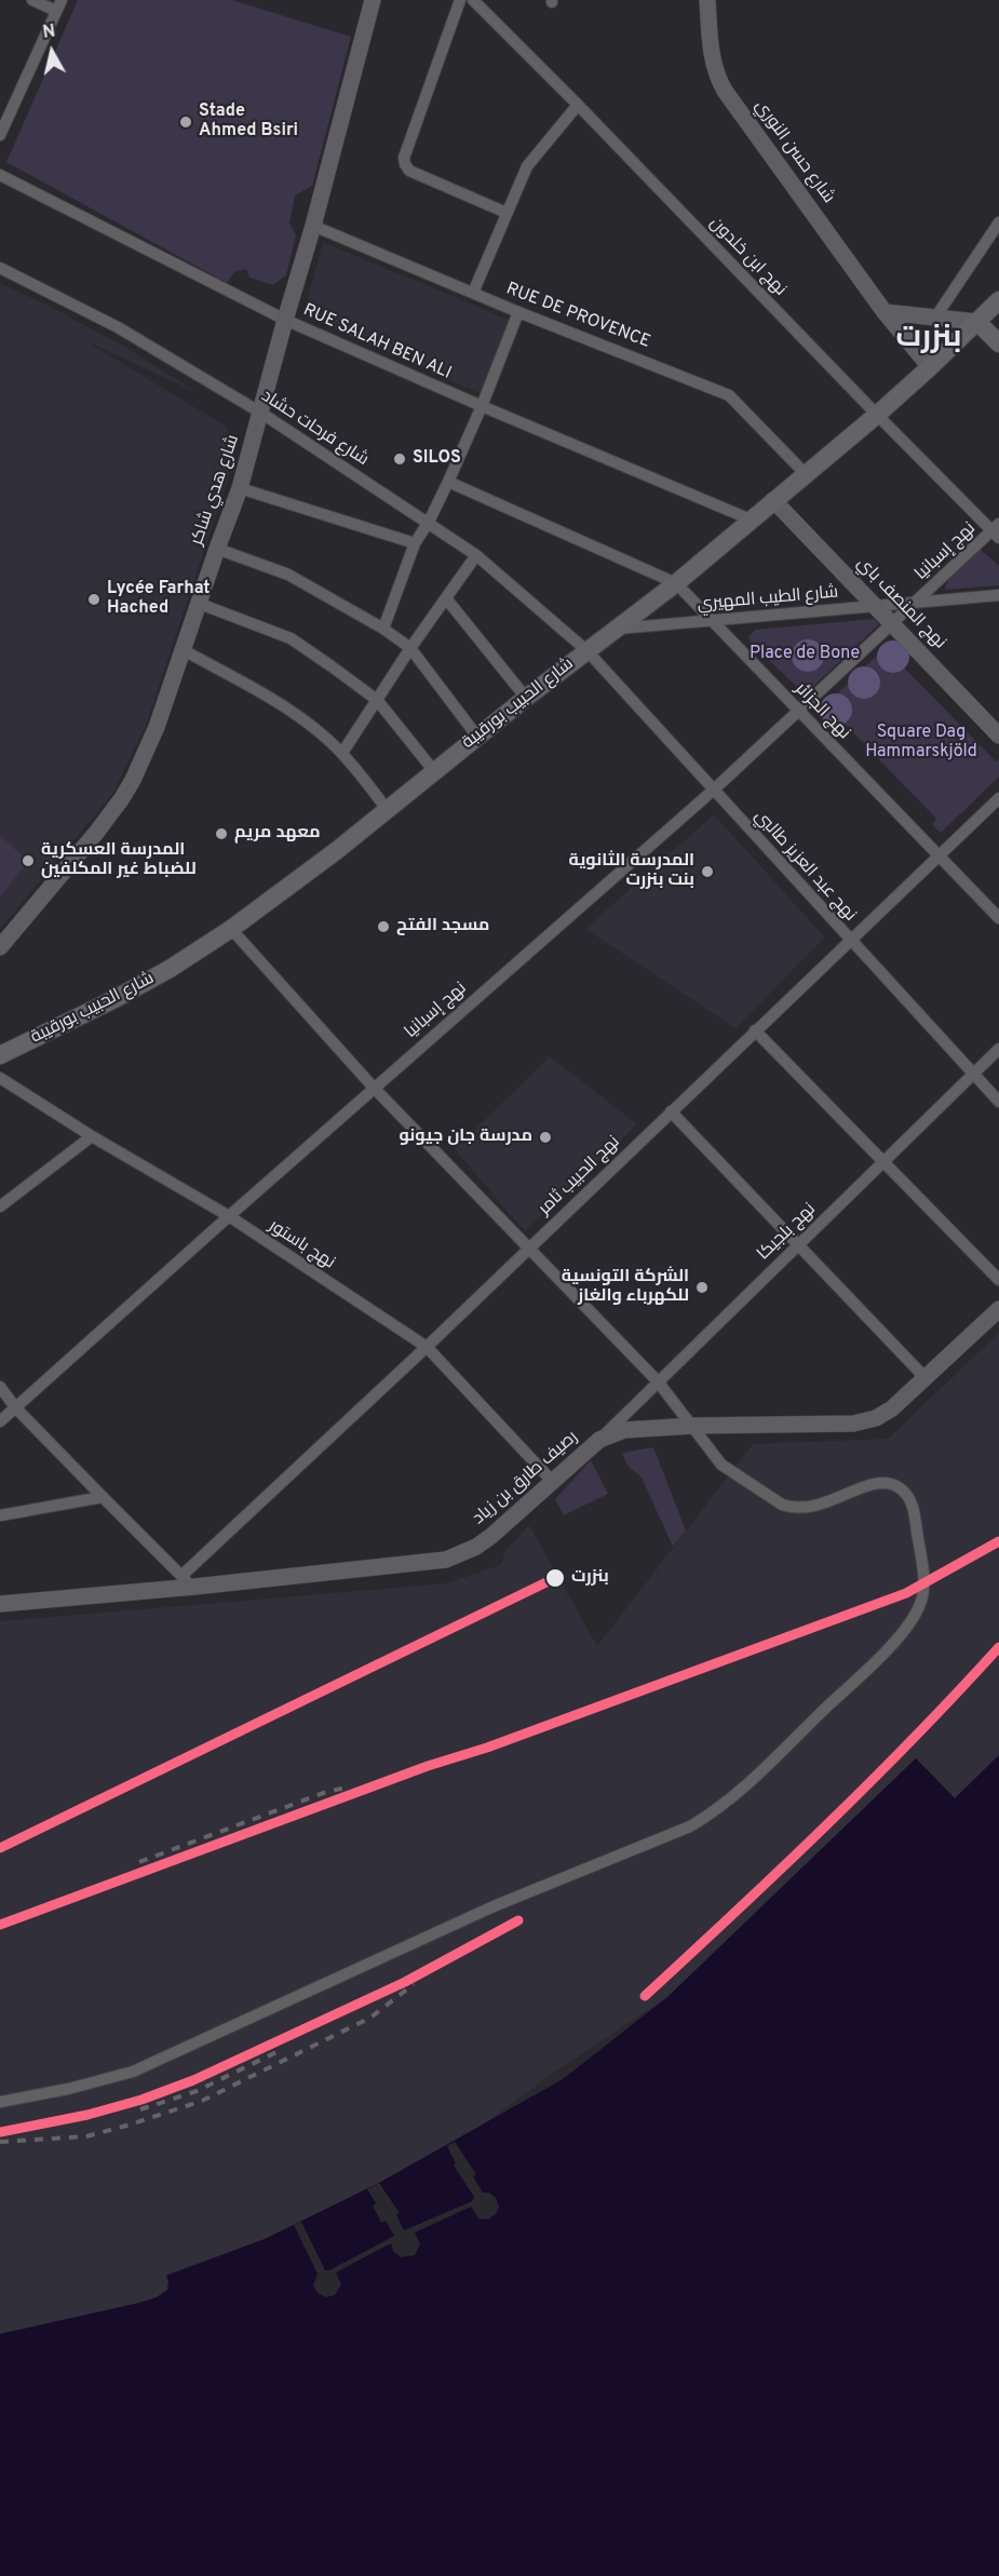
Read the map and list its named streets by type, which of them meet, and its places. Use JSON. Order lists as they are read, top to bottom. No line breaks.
{"streets":{"main road":["شارع الحبيب بورقيبة"],"street":["شارع حسن النوري","نهج ابن خلدون","RUE DE PROVENCE","RUE SALAH BEN ALI","شارع فرحات حشاد","شارع هدي شاكر","نهج إسبانيا","شارع الطيب المهيري","نهج المنصف باي","نهج الجزائر","نهج عبد العزيز طالبي","نهج الحبيب ثامر","نهج بلجيكا","نهج باستور","رصيف طارق بن زياد"]},"crossings":[["شارع حسن النوري","شارع الحبيب بورقيبة"],["نهج ابن خلدون","نهج إسبانيا"],["نهج ابن خلدون","شارع الحبيب بورقيبة"],["RUE DE PROVENCE","شارع هدي شاكر"],["RUE DE PROVENCE","شارع الحبيب بورقيبة"],["RUE SALAH BEN ALI","شارع هدي شاكر"],["RUE SALAH BEN ALI","شارع الحبيب بورقيبة"],["شارع فرحات حشاد","شارع هدي شاكر"],["شارع فرحات حشاد","شارع الحبيب بورقيبة"],["شارع فرحات حشاد","نهج عبد العزيز طالبي"],["نهج إسبانيا","شارع الطيب المهيري"],["نهج إسبانيا","نهج المنصف باي"],["نهج إسبانيا","نهج الجزائر"],["نهج إسبانيا","نهج عبد العزيز طالبي"],["نهج إسبانيا","نهج باستور"],["شارع الطيب المهيري","نهج المنصف باي"],["شارع الطيب المهيري","شارع الحبيب بورقيبة"],["شارع الطيب المهيري","نهج الجزائر"],["نهج المنصف باي","شارع الحبيب بورقيبة"],["شارع الحبيب بورقيبة","نهج الجزائر"],["شارع الحبيب بورقيبة","نهج عبد العزيز طالبي"],["نهج الجزائر","نهج الحبيب ثامر"],["نهج عبد العزيز طالبي","نهج الحبيب ثامر"],["نهج عبد العزيز طالبي","نهج بلجيكا"],["نهج الحبيب ثامر","نهج باستور"],["نهج الحبيب ثامر","رصيف طارق بن زياد"],["نهج بلجيكا","رصيف طارق بن زياد"],["نهج باستور","رصيف طارق بن زياد"]],"districts":["بنزرت"],"parks":["Place de Bone","Square Dag Hammarskjöld"],"places":["Stade Ahmed Bsiri","SILOS","Lycée Farhat Hached","معهد مريم","المدرسة العسكرية للضباط غير المكلفين","المدرسة الثانوية بنت بنزرت","مسجد الفتح","مدرسة جان جيونو","الشركة التونسية للكهرباء والغاز","بنزرت"],"north":"top"}
